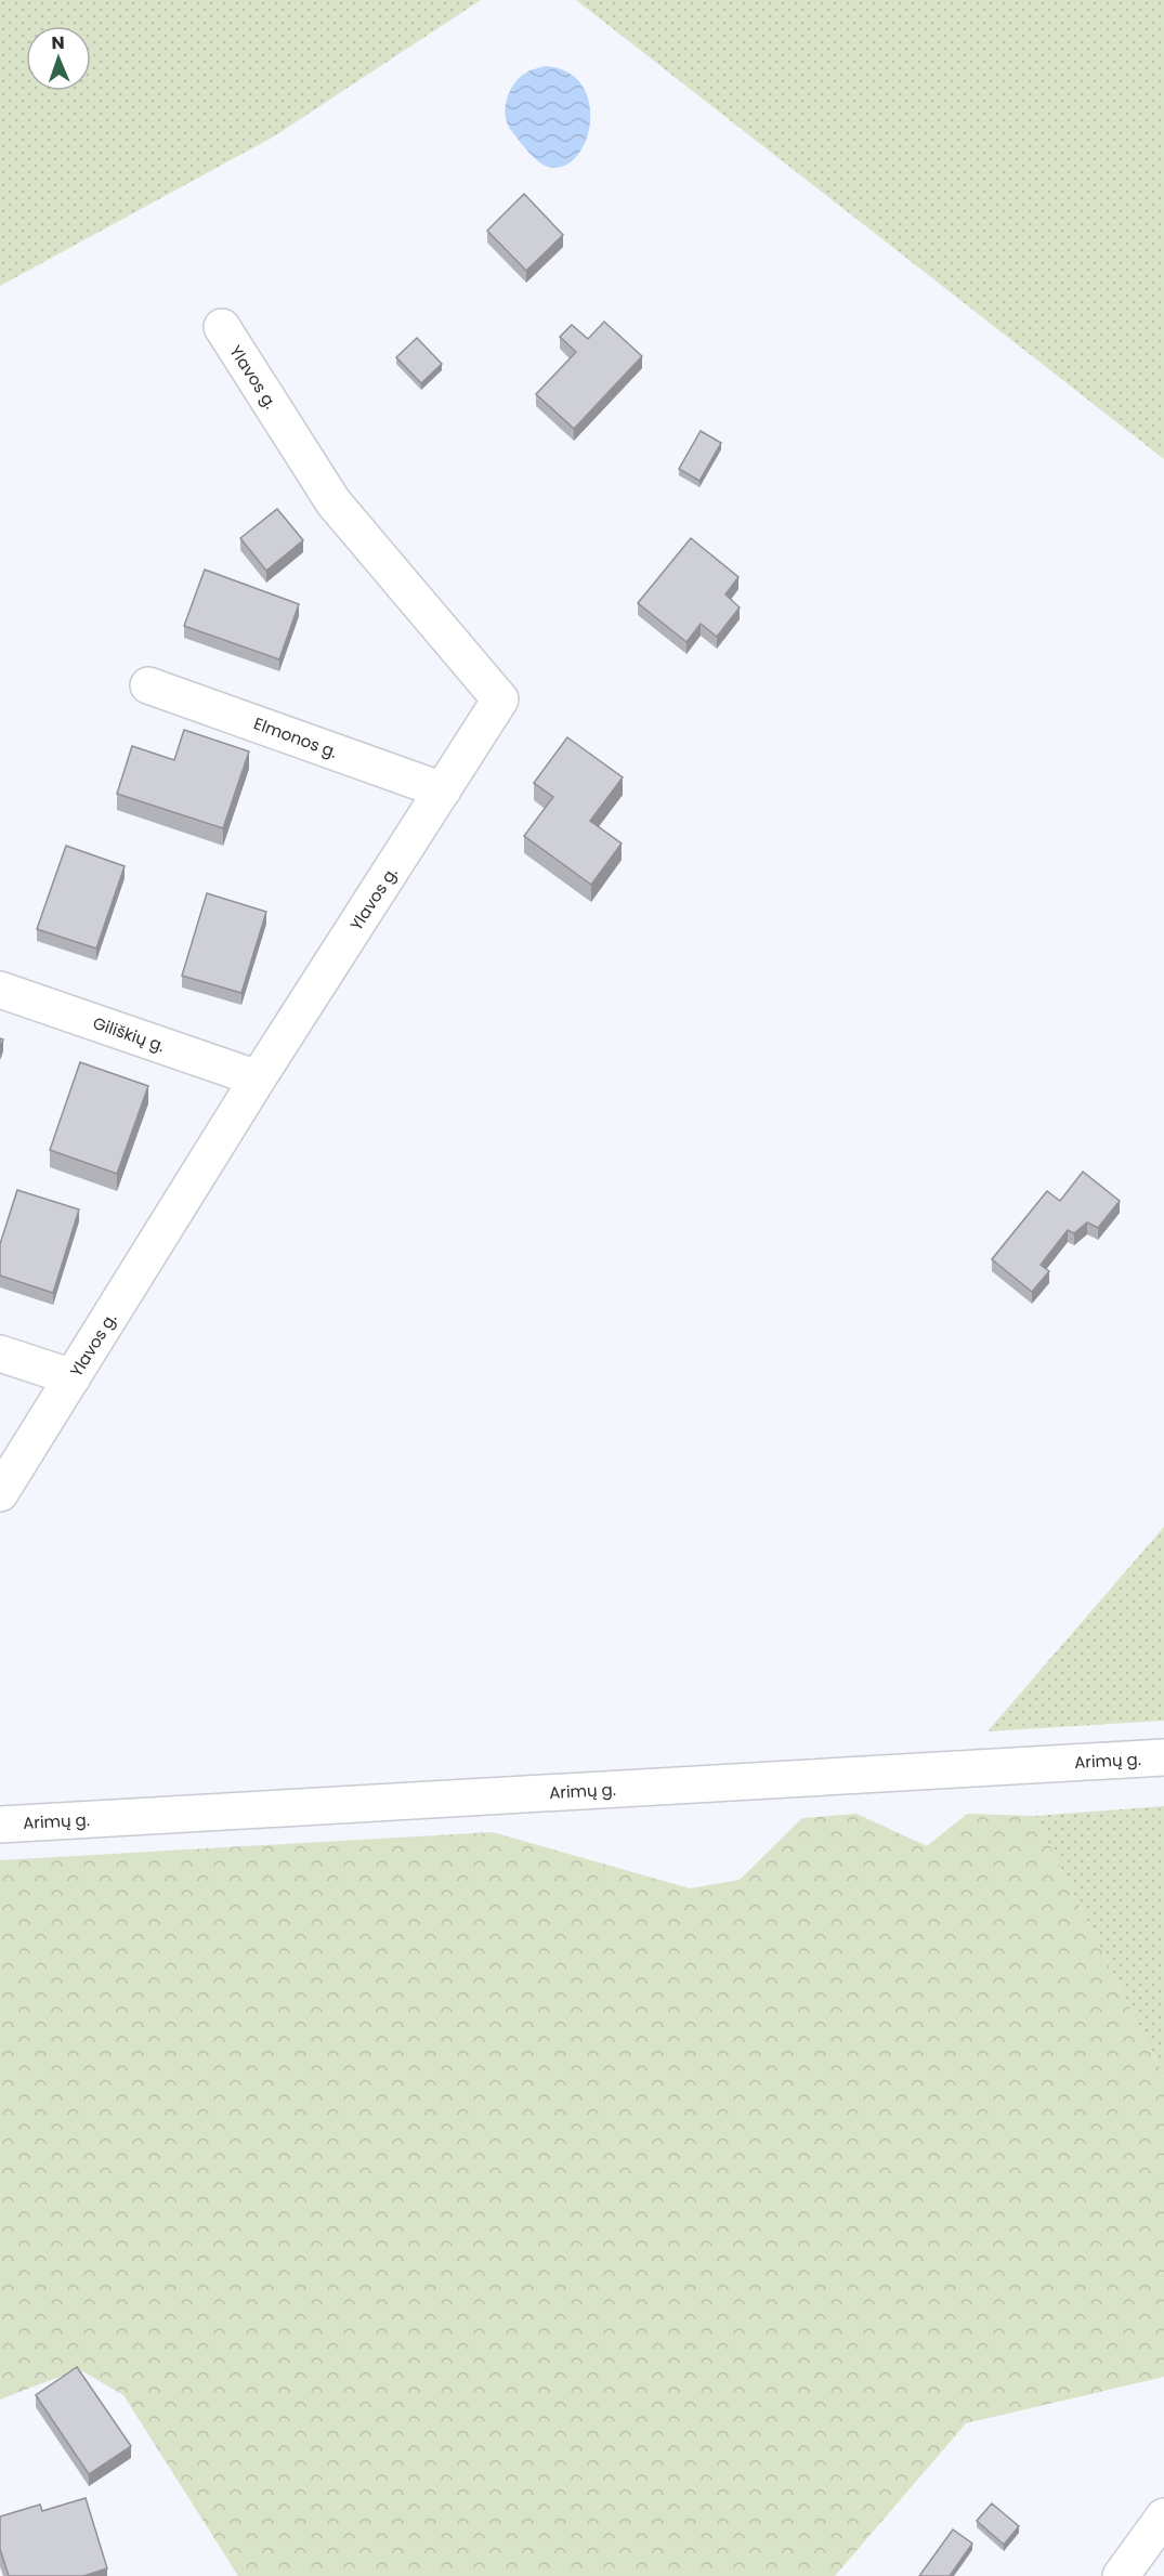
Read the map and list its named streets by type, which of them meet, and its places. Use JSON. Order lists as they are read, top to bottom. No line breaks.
{"streets":{"street":["Ylavos g.","Elmonos g.","Giliškių g.","Arimų g."]},"crossings":[["Ylavos g.","Elmonos g."],["Ylavos g.","Giliškių g."]],"north":"top"}
